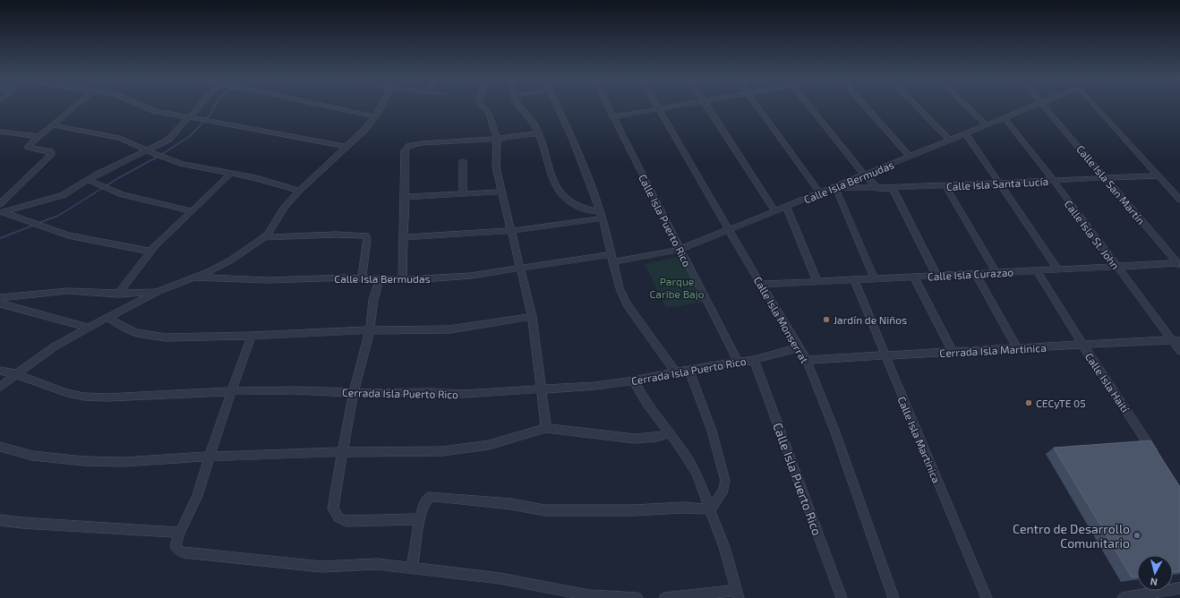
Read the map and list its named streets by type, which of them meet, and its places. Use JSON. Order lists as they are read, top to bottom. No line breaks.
{"streets":{"street":["Calle Isla Bermudas","Calle Isla Santa Lucía","Calle Isla San Martín","Calle Isla Puerto Rico","Calle Isla St. John","Calle Isla Curazao","Calle Isla Monserrat","Cerrada Isla Martinica","Cerrada Isla Puerto Rico","Calle Isla Haití","Calle Isla Martinica"]},"crossings":[["Calle Isla Bermudas","Calle Isla Santa Lucía"],["Calle Isla Bermudas","Calle Isla Puerto Rico"],["Calle Isla Bermudas","Calle Isla St. John"],["Calle Isla Bermudas","Calle Isla Monserrat"],["Calle Isla Santa Lucía","Calle Isla San Martín"],["Calle Isla Santa Lucía","Calle Isla St. John"],["Calle Isla San Martín","Calle Isla Curazao"],["Calle Isla Puerto Rico","Cerrada Isla Puerto Rico"],["Calle Isla St. John","Calle Isla Curazao"],["Calle Isla St. John","Cerrada Isla Martinica"],["Calle Isla Curazao","Calle Isla Monserrat"],["Calle Isla Curazao","Calle Isla Haití"],["Calle Isla Curazao","Calle Isla Martinica"],["Calle Isla Monserrat","Cerrada Isla Martinica"],["Calle Isla Monserrat","Cerrada Isla Puerto Rico"],["Cerrada Isla Martinica","Calle Isla Haití"],["Cerrada Isla Martinica","Calle Isla Martinica"]],"parks":["Parque Caribe Bajo"],"places":["Jardín de Niños","CECyTE 05","Centro de Desarrollo Comunitario"],"north":"bottom"}
